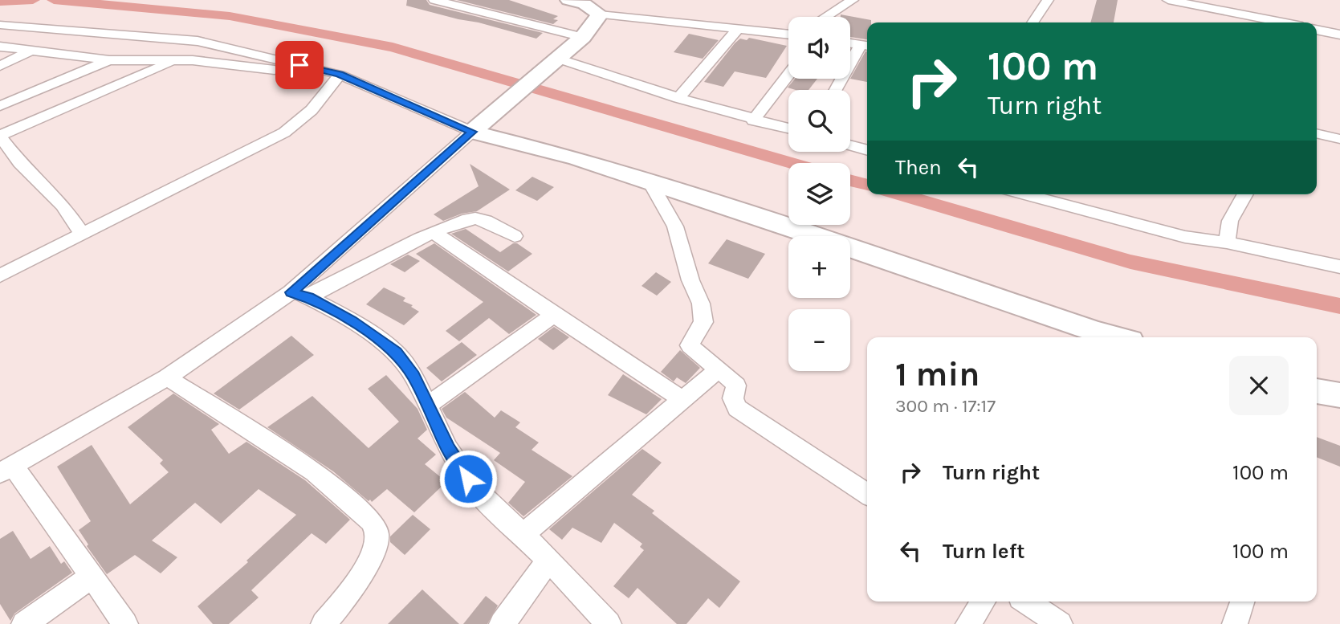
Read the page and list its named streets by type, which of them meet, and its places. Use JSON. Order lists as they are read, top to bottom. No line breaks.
{"page":{"map_buttons":["+","−"],"turn":["100 m","Turn right"],"then":"Then","heading":["1 min","300 m · 17:17"],"list":[{"name":"Turn right","value":"100 m"},{"name":"Turn left","value":"100 m"}]}}
